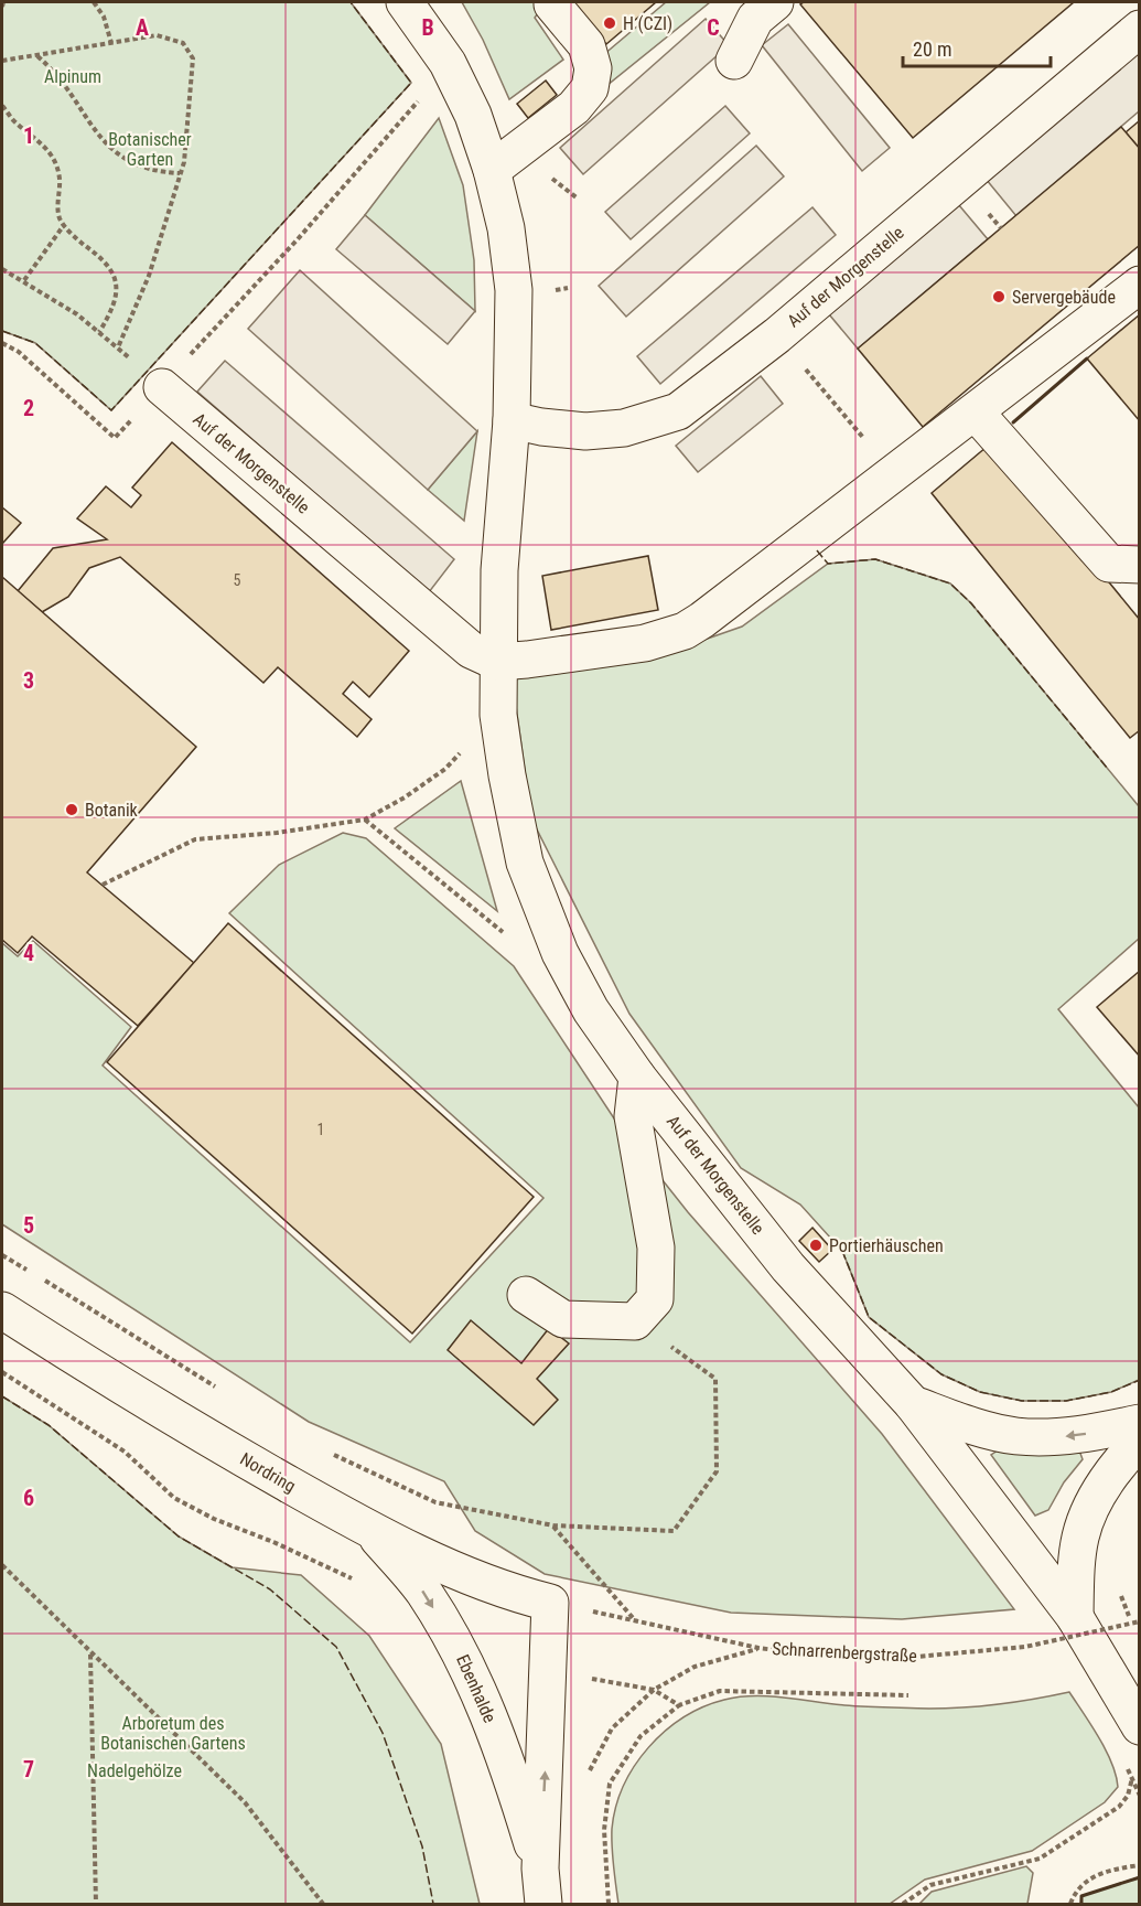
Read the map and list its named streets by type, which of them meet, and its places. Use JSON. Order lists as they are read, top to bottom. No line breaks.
{"streets":{"street":["Auf der Morgenstelle","Nordring","Ebenhalde"],"path":["Schnarrenbergstraße"]},"crossings":[["Nordring","Schnarrenbergstraße"],["Nordring","Ebenhalde"],["Schnarrenbergstraße","Ebenhalde"]],"parks":["Alpinum","Botanischer Garten","Arboretum des Botanischen Gartens","Nadelgehölze"],"places":["H (CZI)","Servergebäude","Botanik","Portierhäuschen"],"house_numbers":["5","1"],"scale_bar":"20 m","grid":{"columns":["A","B","C"],"rows":["1","2","3","4","5","6","7"]}}
